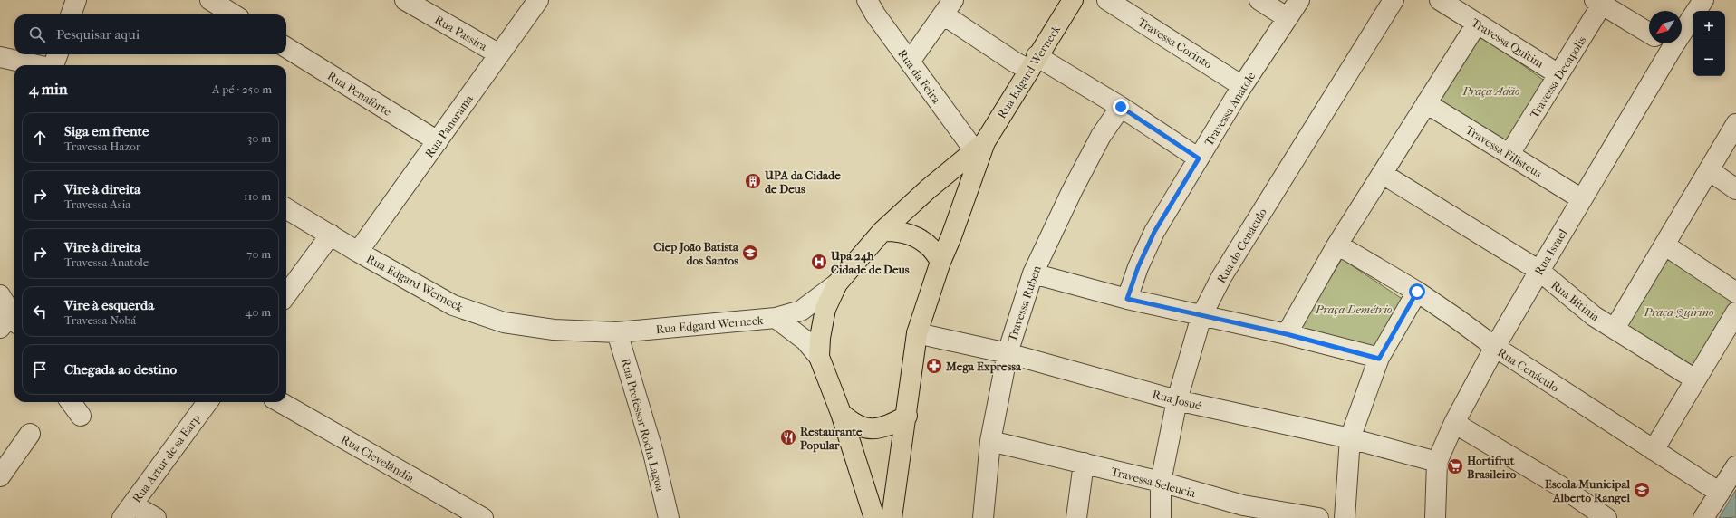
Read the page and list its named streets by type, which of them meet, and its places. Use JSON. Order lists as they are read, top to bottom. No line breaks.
{"streets":{"main road":["Rua Edgard Werneck"],"street":["Rua Passira","Travessa Corinto","Travessa Quitim","Rua da Feira","Travessa Decapolis","Rua Penaforte","Travessa Anatole","Rua Panorama","Travessa Filisteus","Rua do Cenáculo","Rua Israel","Rua Bitinia","Travessa Ruben","Rua Cenáculo","Rua Josué","Rua Professor Rocha Lagoa","Rua Artur de sa Earp","Rua Clevelândia","Travessa Seleucia"]},"crossings":[["Rua Passira","Rua Panorama"],["Travessa Corinto","Travessa Anatole"],["Travessa Quitim","Travessa Decapolis"],["Rua Edgard Werneck","Rua da Feira"],["Rua Edgard Werneck","Rua Panorama"],["Rua Edgard Werneck","Rua Professor Rocha Lagoa"],["Travessa Decapolis","Travessa Filisteus"],["Rua Penaforte","Rua Panorama"],["Travessa Filisteus","Rua Israel"],["Rua do Cenáculo","Rua Josué"],["Rua do Cenáculo","Travessa Seleucia"],["Rua Israel","Rua Bitinia"],["Rua Israel","Rua Cenáculo"],["Rua Israel","Rua Josué"],["Travessa Ruben","Rua Josué"],["Travessa Ruben","Travessa Seleucia"]],"parks":["Praça Adão","Praça Demétrio","Praça Quirino"],"places":{"building":["UPA da Cidade de Deus"],"school or university":["Ciep João Batista dos Santos","Escola Municipal Alberto Rangel"],"hospital":["Upa 24h Cidade de Deus"],"pharmacy":["Mega Expressa"],"restaurant":["Restaurante Popular"],"supermarket":["Hortifrut Brasileiro"]},"north":"bottom left","page":{"map_buttons":["+","−"],"search":"Pesquisar aqui","heading":["4 min","A pé · 250 m"],"list":[["Siga em frente","Travessa Hazor","30 m"],["Vire à direita","Travessa Asia","110 m"],["Vire à direita","Travessa Anatole","70 m"],["Vire à esquerda","Travessa Nobá","40 m"],"Chegada ao destino"]}}
